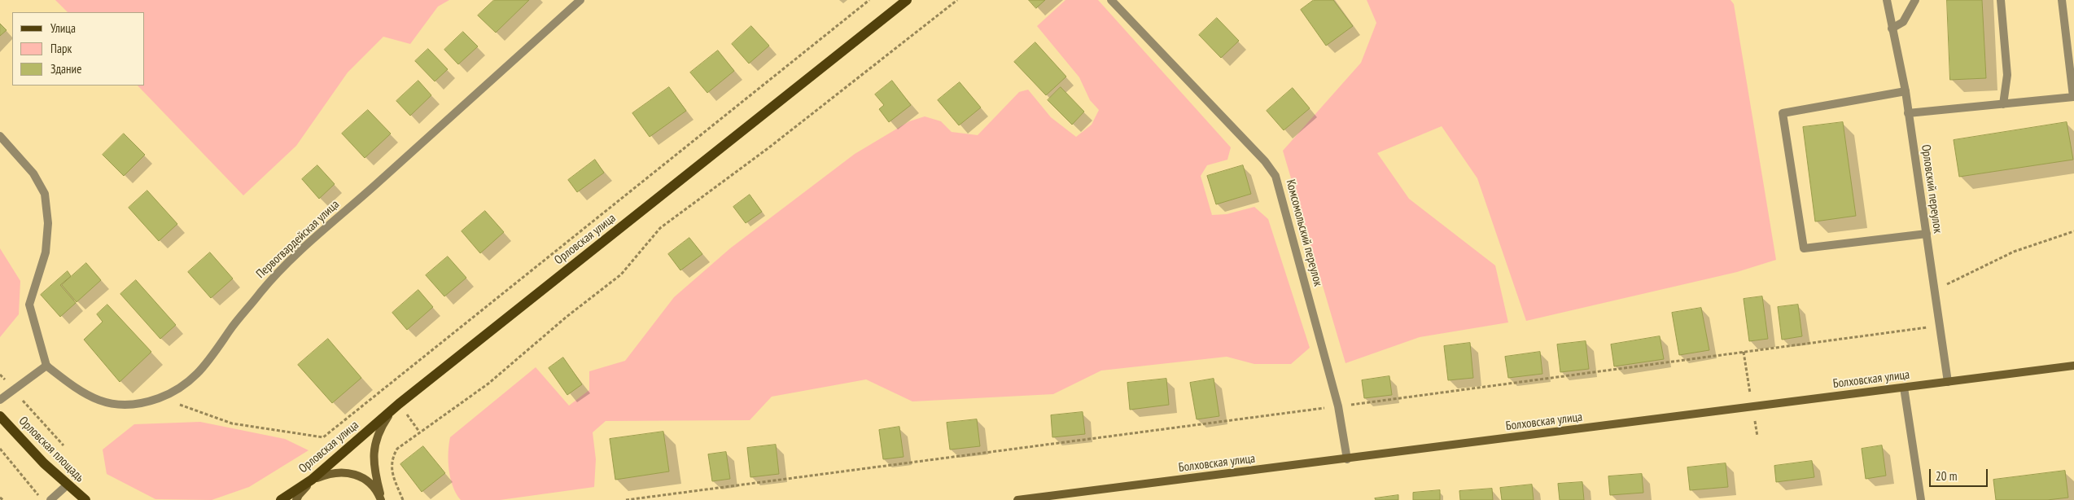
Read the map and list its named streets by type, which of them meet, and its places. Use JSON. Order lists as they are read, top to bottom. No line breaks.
{"streets":{"main road":["Орловская улица","Болховская улица","Орловская площадь"],"street":["Орловский переулок","Комсомольский переулок","Первогвардейская улица"]},"crossings":[["Орловский переулок","Болховская улица"],["Комсомольский переулок","Болховская улица"]],"legend":["Улица","Парк","Здание"],"scale_bar":"20 m"}
